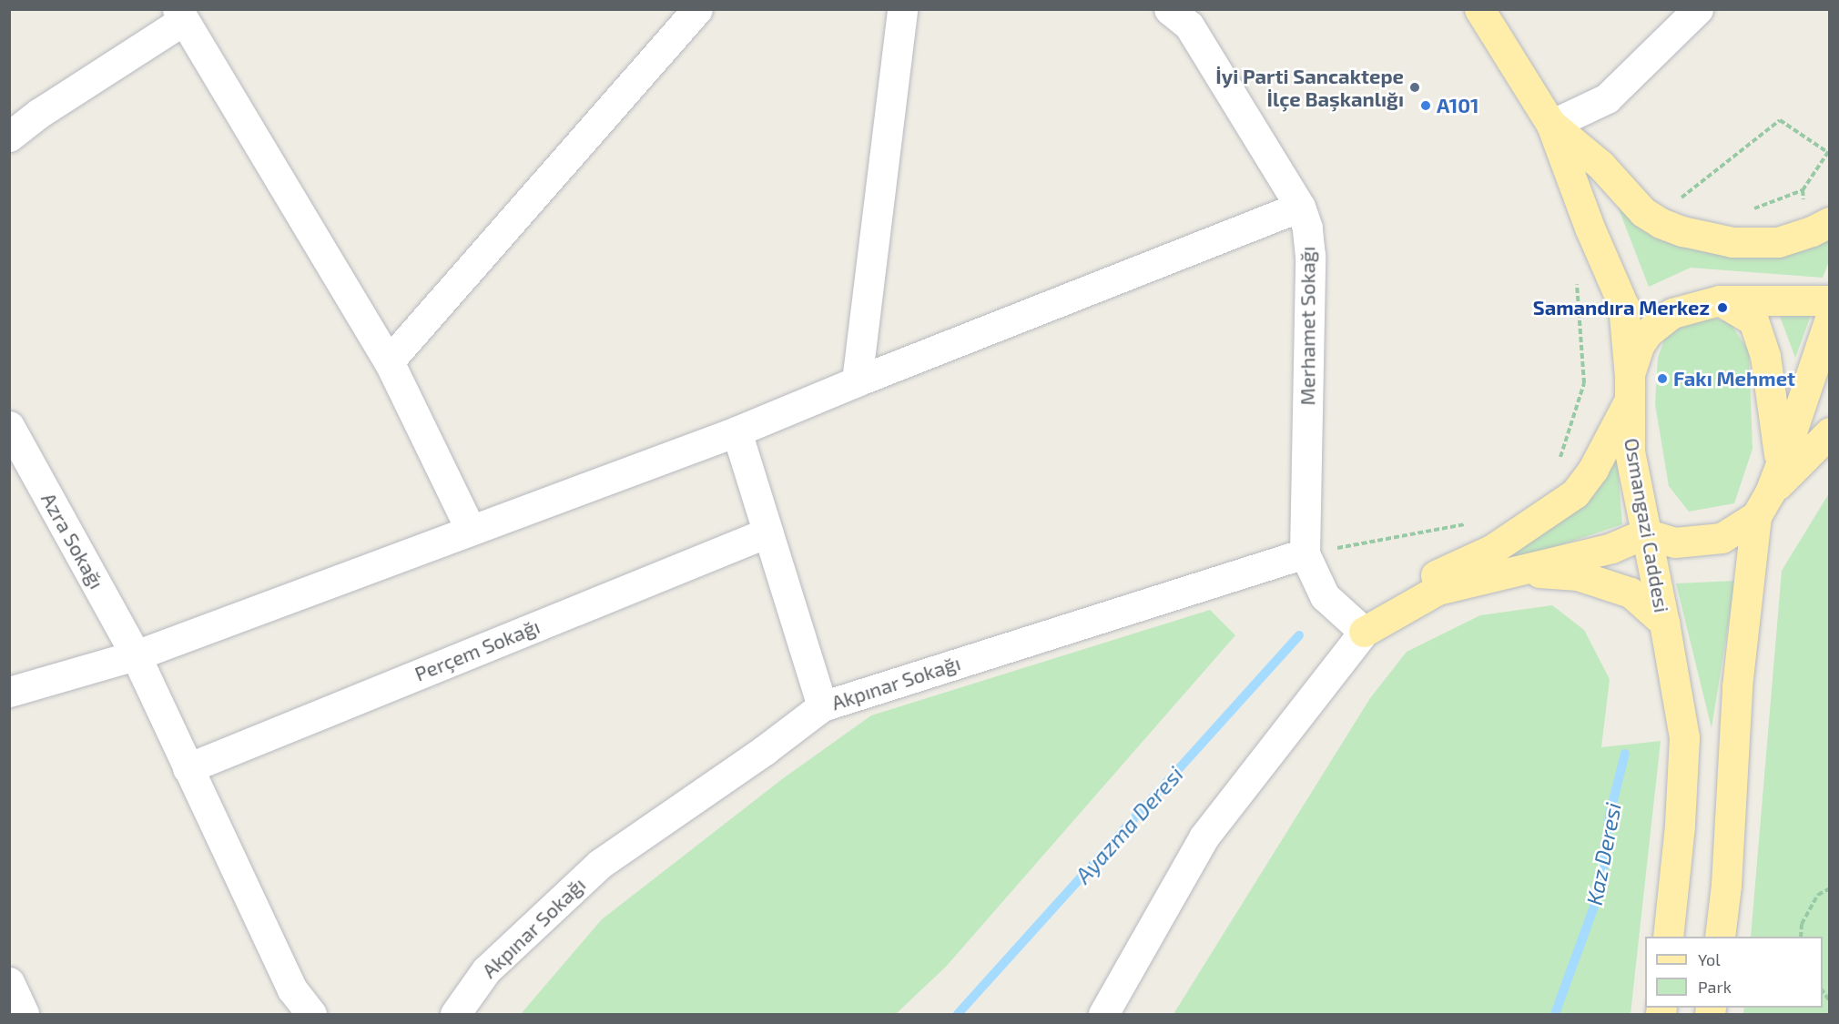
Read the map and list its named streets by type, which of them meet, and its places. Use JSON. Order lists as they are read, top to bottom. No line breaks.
{"streets":{"main road":["Osmangazi Caddesi"],"street":["Merhamet Sokağı","Azra Sokağı","Perçem Sokağı","Akpınar Sokağı"]},"crossings":[["Merhamet Sokağı","Akpınar Sokağı"],["Azra Sokağı","Perçem Sokağı"]],"water":["Ayazma Deresi","Kaz Deresi"],"places":["İyi Parti Sancaktepe İlçe Başkanlığı","A101","Samandıra Merkez","Fakı Mehmet"],"legend":["Yol","Park"]}
